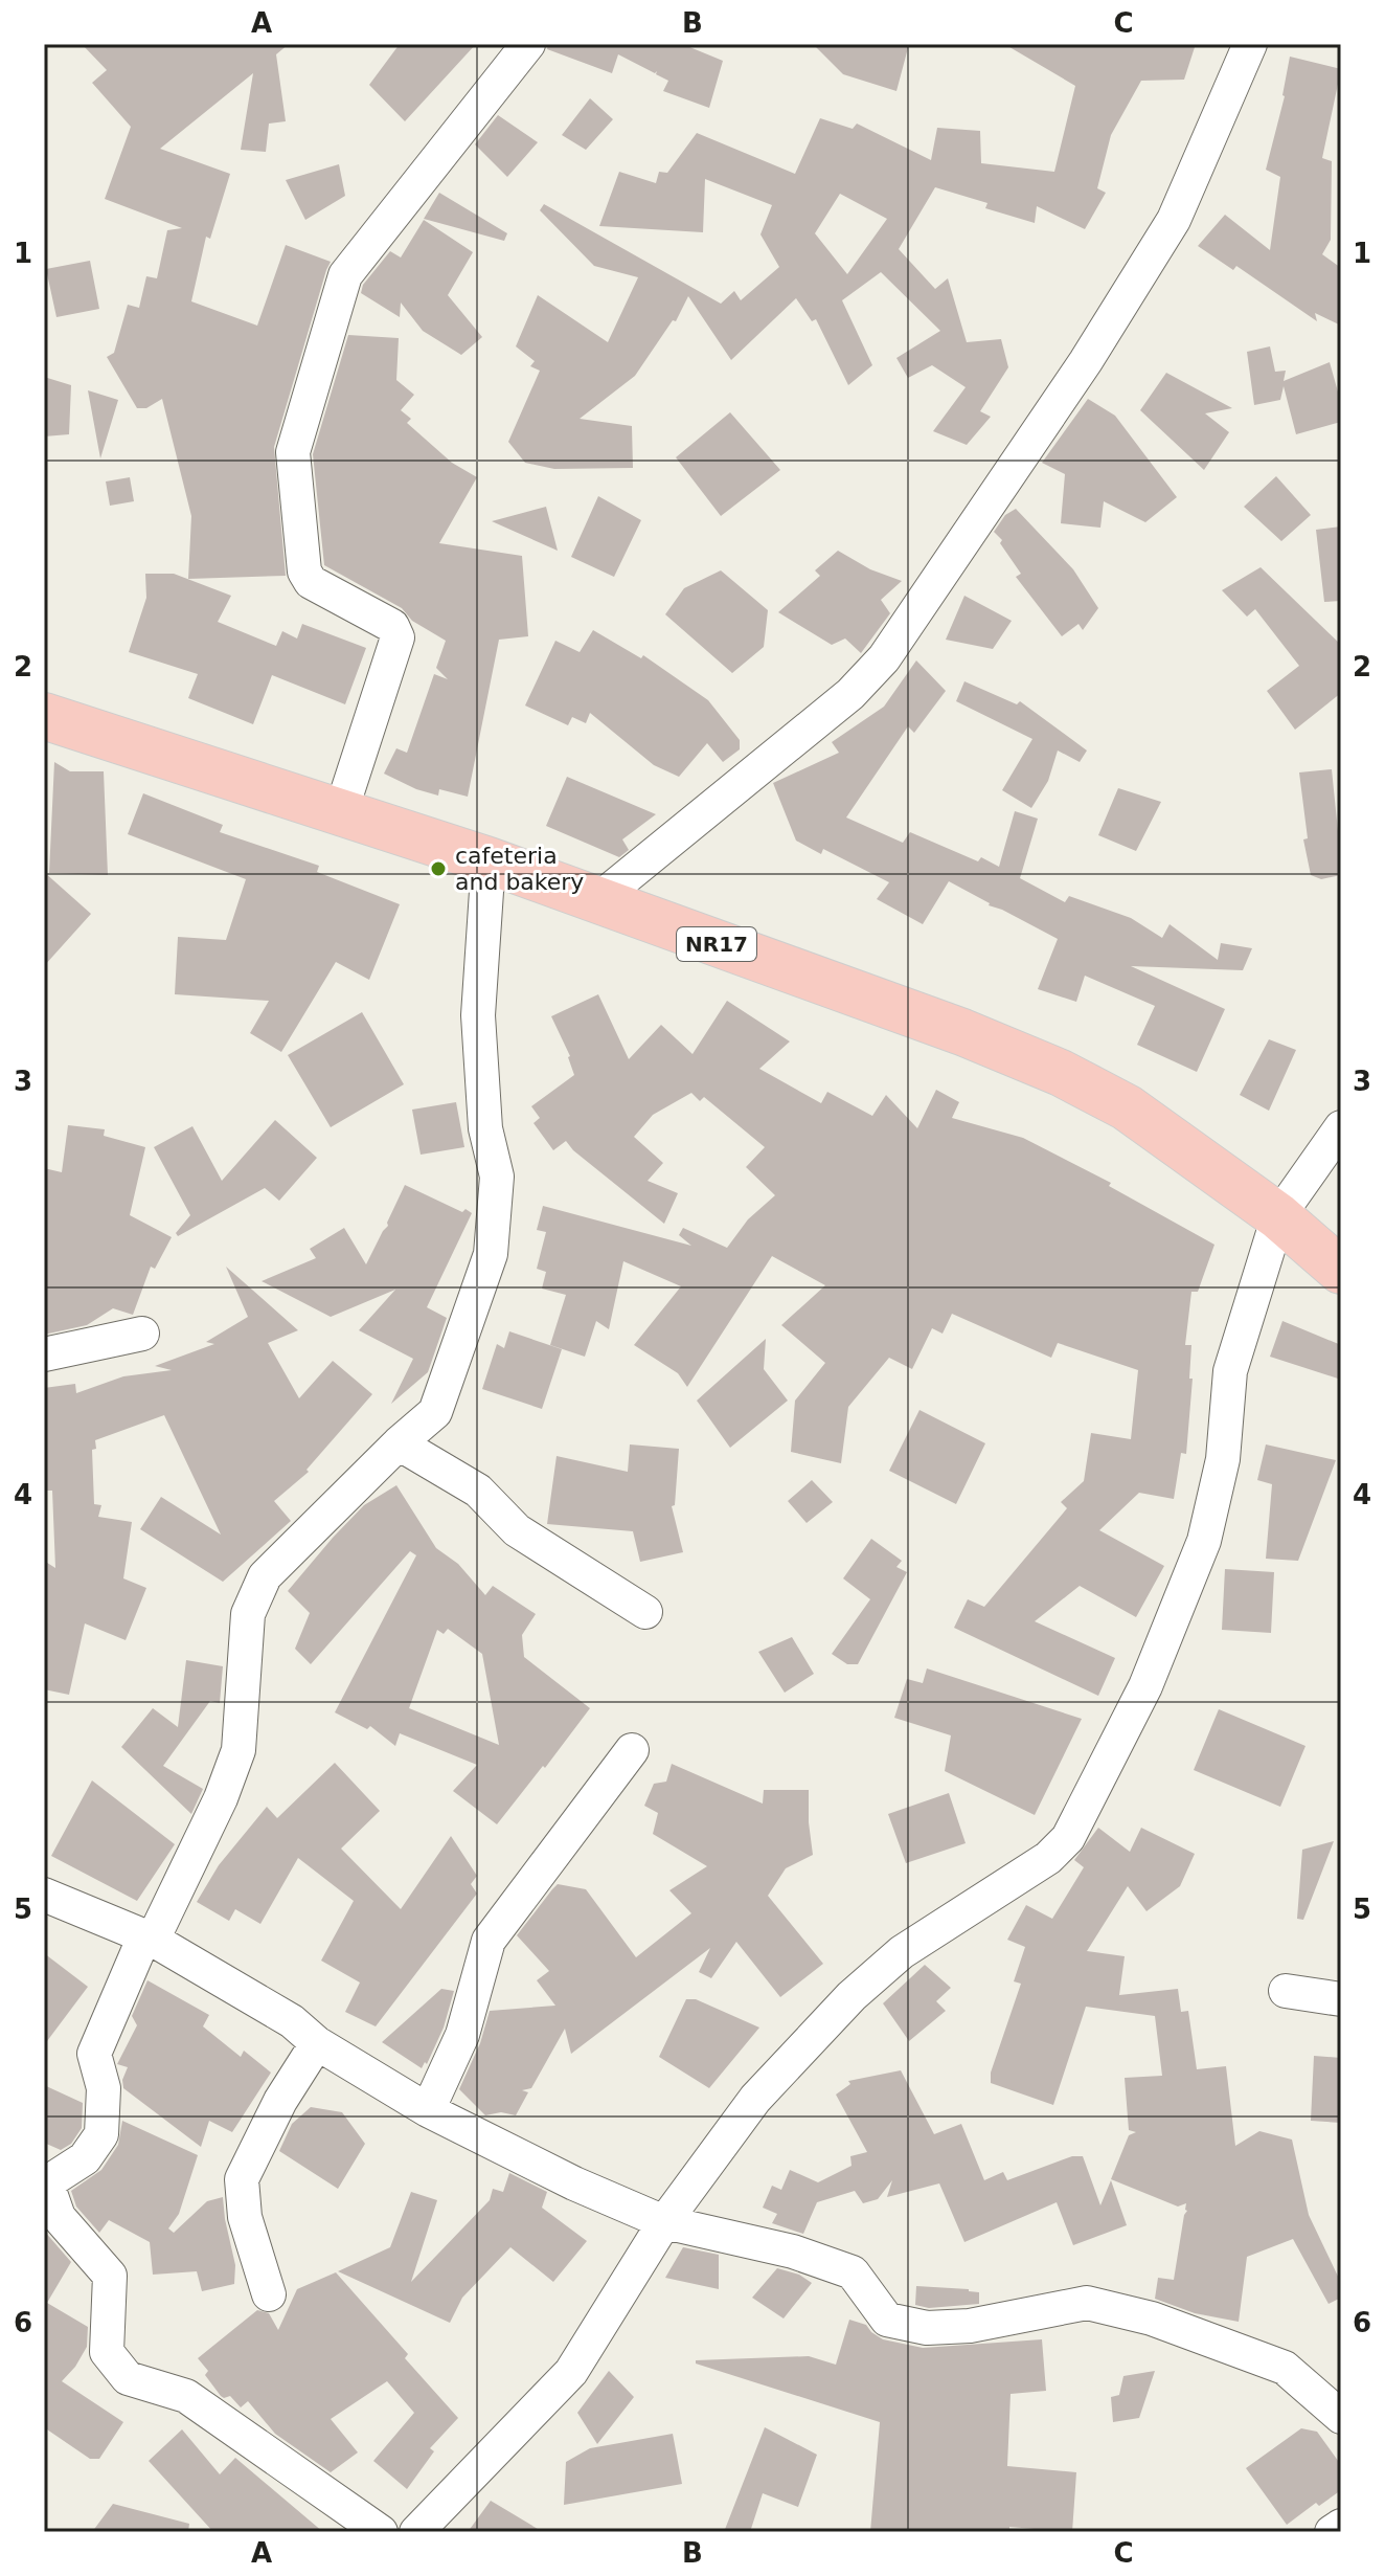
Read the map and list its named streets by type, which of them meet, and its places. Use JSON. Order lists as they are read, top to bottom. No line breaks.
{"streets":{"main road":["NR17"]},"places":["cafeteria and bakery"],"grid":{"columns":["A","B","C"],"rows":["1","2","3","4","5","6"]}}
